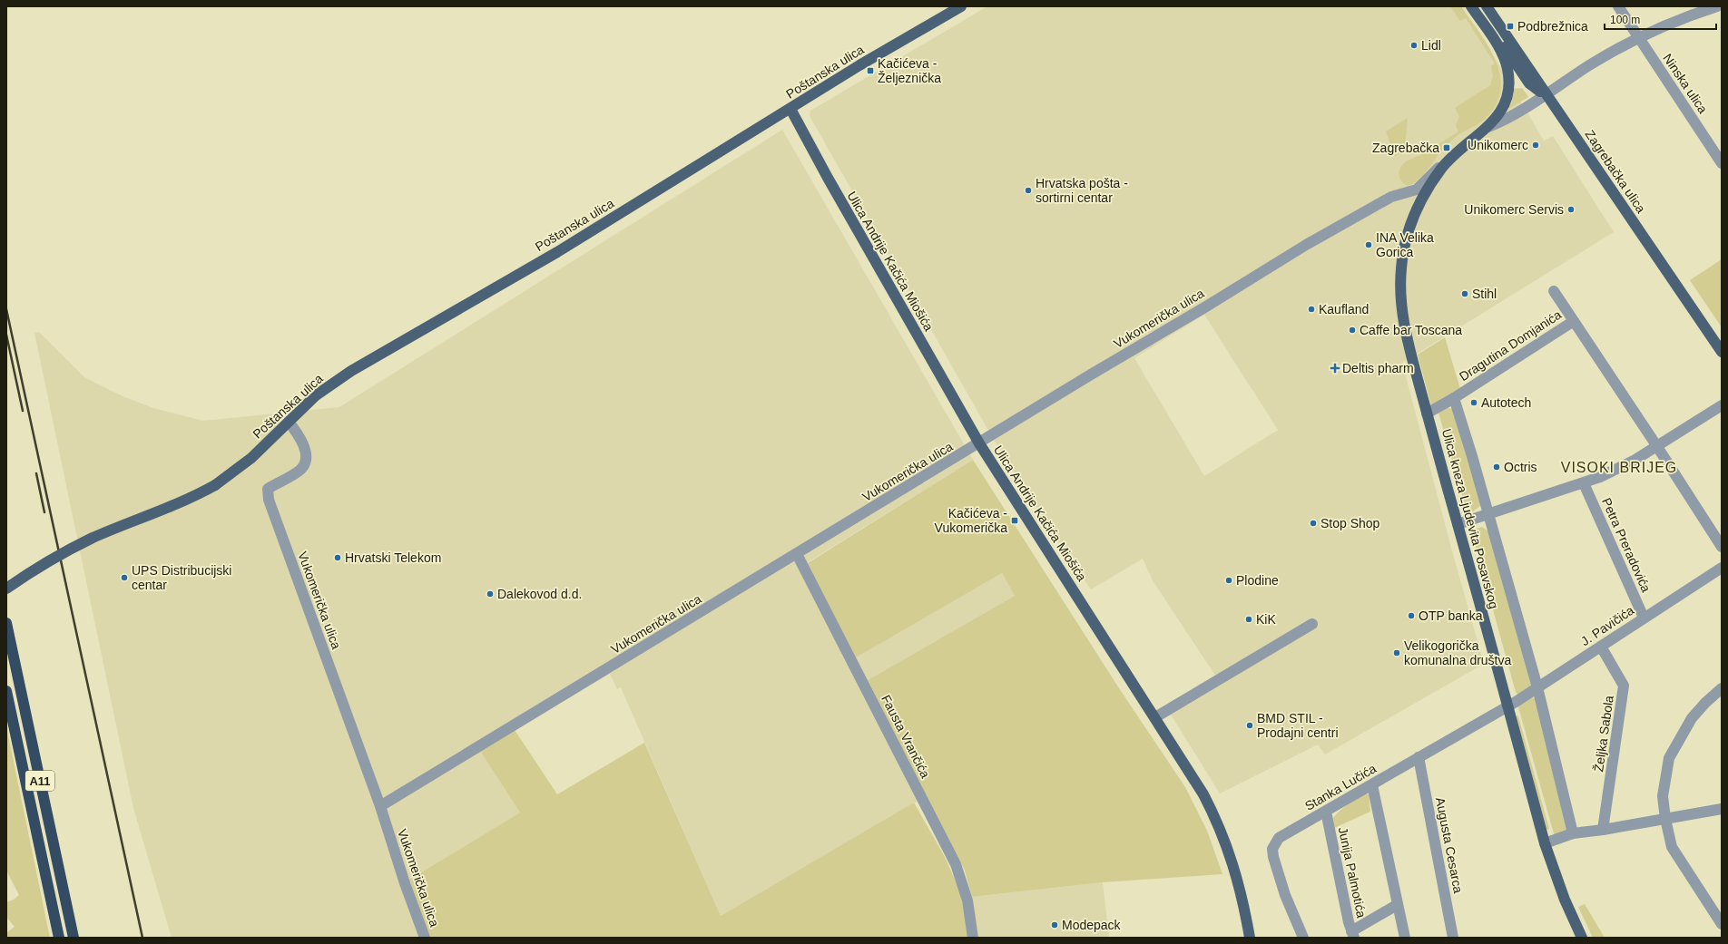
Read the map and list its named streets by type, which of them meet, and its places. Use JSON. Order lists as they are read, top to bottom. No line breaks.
{"streets":{"highway":["A11"],"main road":["Poštanska ulica","Zagrebačka ulica","Ulica Andrije Kačića Miošića","Ulica kneza Ljudevita Posavskog"],"street":["Ninska ulica","Vukomerička ulica","Dragutina Domjanića","Petra Preradovića","J. Pavičića","Željka Sabola","Fausta Vrančića","Stanka Lučića","Augusta Cesarca","Junija Palmotića"]},"crossings":[["Poštanska ulica","Ulica Andrije Kačića Miošića"],["Poštanska ulica","Vukomerička ulica"],["Ulica Andrije Kačića Miošića","Vukomerička ulica"],["Vukomerička ulica","Ulica kneza Ljudevita Posavskog"],["Vukomerička ulica","Fausta Vrančića"],["Dragutina Domjanića","Ulica kneza Ljudevita Posavskog"],["Ulica kneza Ljudevita Posavskog","J. Pavičića"],["Ulica kneza Ljudevita Posavskog","Stanka Lučića"],["Petra Preradovića","J. Pavičića"],["J. Pavičića","Željka Sabola"],["J. Pavičića","Stanka Lučića"],["Stanka Lučića","Augusta Cesarca"],["Stanka Lučića","Junija Palmotića"]],"districts":["VISOKI BRIJEG"],"places":{"transit":["Podbrežnica","Kačićeva - Željeznička","Zagrebačka","Kačićeva - Vukomerička"],"other":["Lidl","Unikomerc","Hrvatska pošta - sortirni centar","Unikomerc Servis","INA Velika Gorica","Stihl","Kaufland","Caffe bar Toscana","Autotech","Octris","Stop Shop","Hrvatski Telekom","UPS Distribucijski centar","Plodine","Dalekovod d.d.","OTP banka","KiK","Velikogorička komunalna društva","BMD STIL - Prodajni centri","Modepack"],"health":["Deltis pharm"]},"scale_bar":"100 m"}
